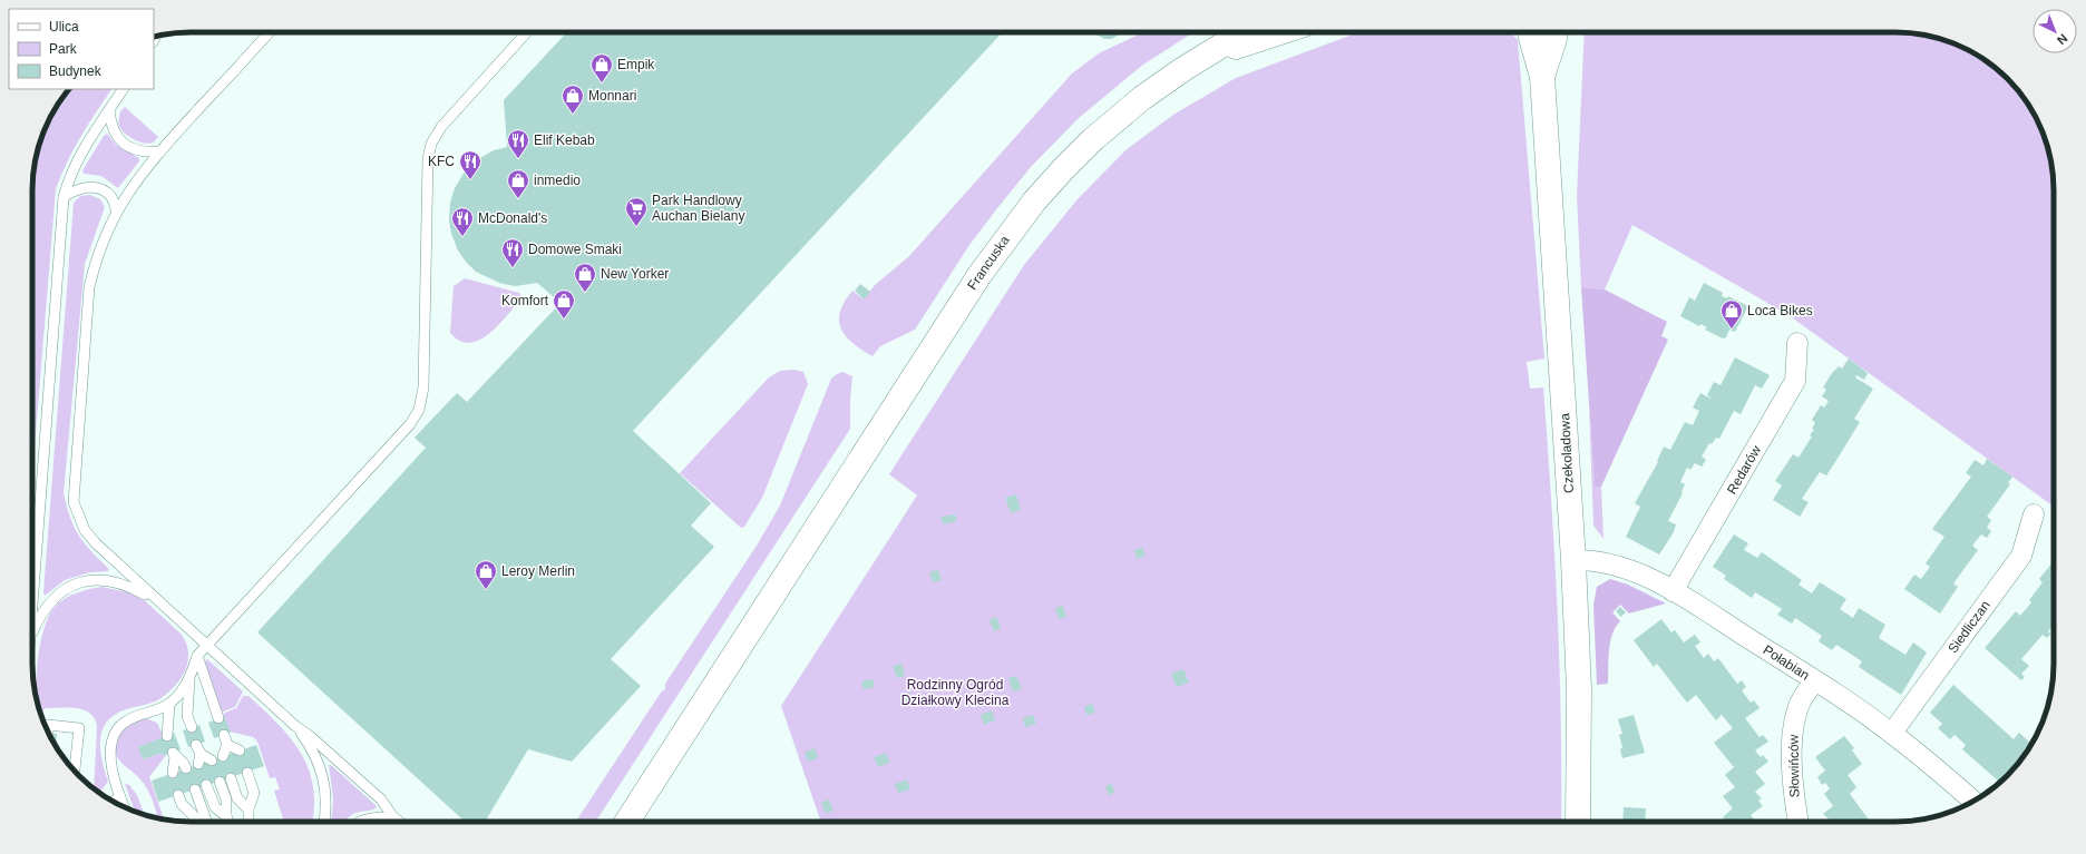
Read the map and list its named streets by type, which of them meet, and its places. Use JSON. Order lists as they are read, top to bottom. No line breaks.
{"streets":{"main road":["Francuska","Czekoladowa"],"street":["Redarów","Siedliczan","Połabian","Słowińców"]},"crossings":[["Czekoladowa","Połabian"],["Redarów","Połabian"],["Siedliczan","Połabian"],["Połabian","Słowińców"]],"parks":["Rodzinny Ogród Działkowy Klecina"],"places":{"shop":["Empik","Monnari","inmedio","New Yorker","Komfort","Loca Bikes","Leroy Merlin"],"restaurant":["Elif Kebab","KFC","McDonald's","Domowe Smaki"],"supermarket":["Park Handlowy Auchan Bielany"]},"legend":["Ulica","Park","Budynek"],"north":"bottom right"}
